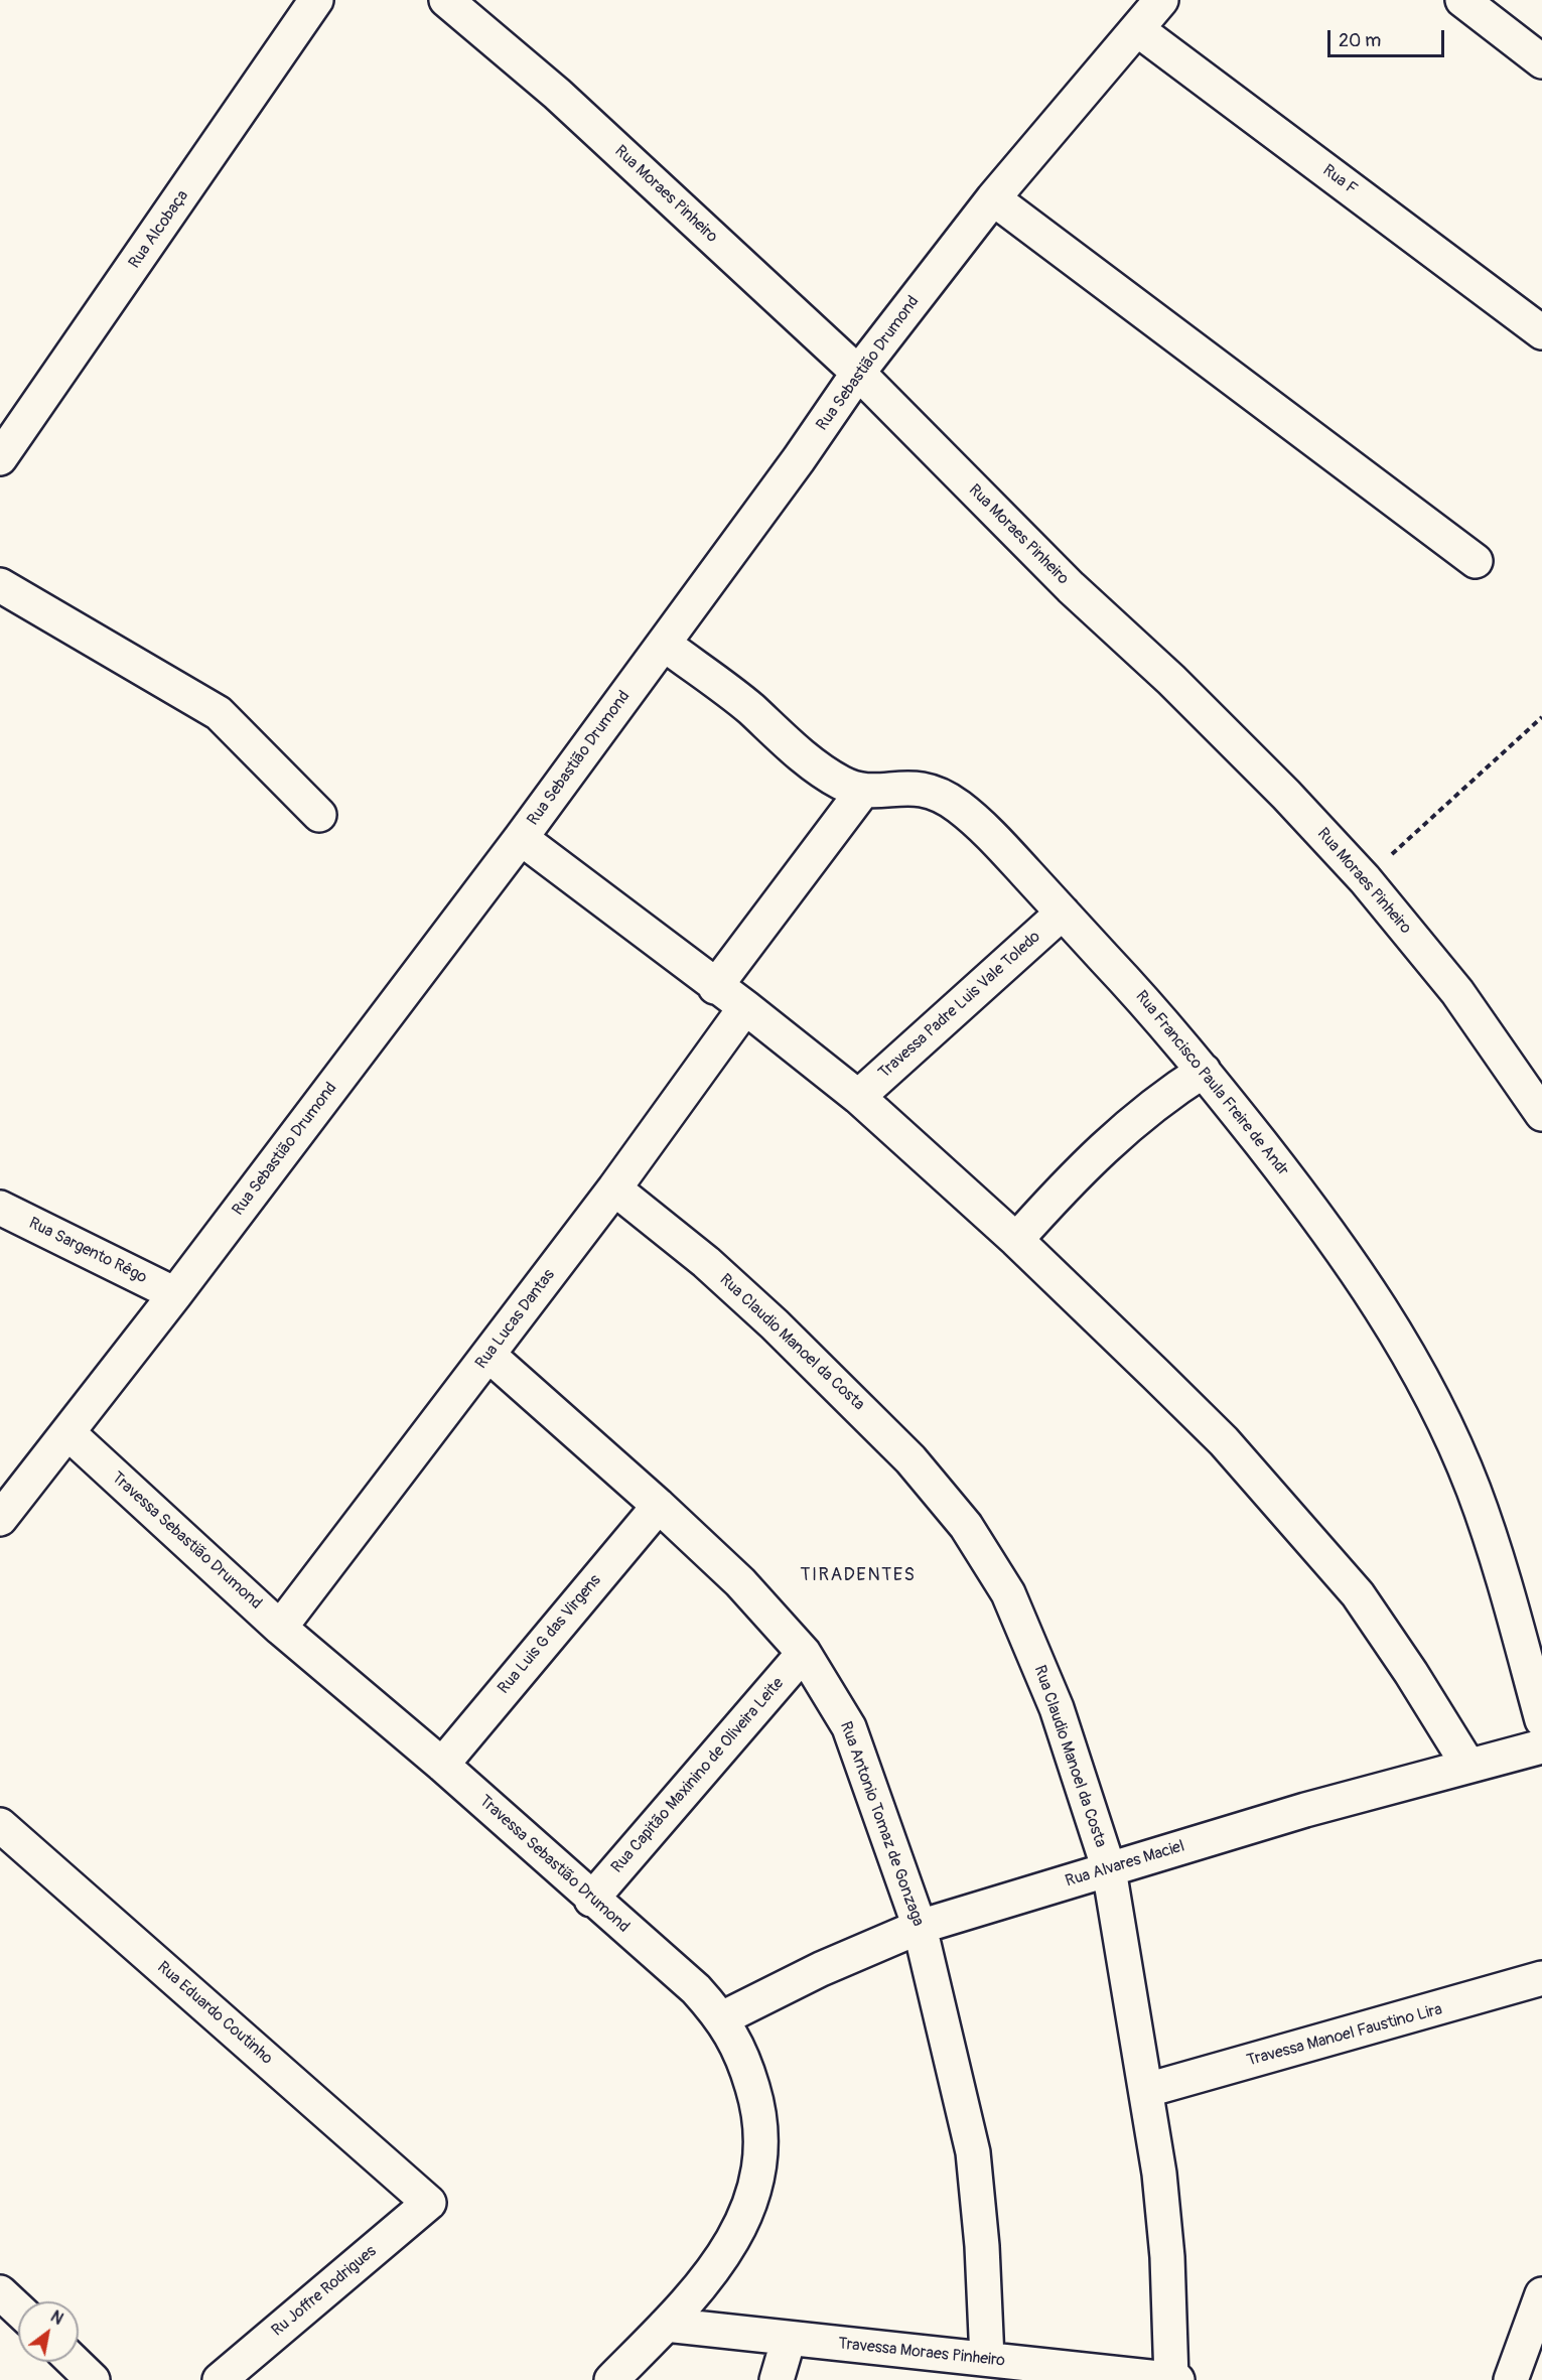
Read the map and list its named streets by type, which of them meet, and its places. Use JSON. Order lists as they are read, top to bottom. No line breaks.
{"streets":{"street":["Rua F","Rua Moraes Pinheiro","Rua Alcobaça","Rua Sebastião Drumond","Travessa Padre Luis Vale Toledo","Rua Francisco Paula Freire de Andr","Rua Sargento Rêgo","Rua Lucas Dantas","Rua Claudio Manoel da Costa","Travessa Sebastião Drumond","Rua Luis G das Virgens","Rua Capitão Maxinino de Oliveira Leite","Rua Antonio Tomaz de Gonzaga","Rua Alvares Maciel","Rua Eduardo Coutinho","Travessa Manoel Faustino Lira","Ru Joffre Rodrigues","Travessa Moraes Pinheiro"]},"crossings":[["Rua F","Rua Sebastião Drumond"],["Rua Moraes Pinheiro","Rua Sebastião Drumond"],["Rua Sebastião Drumond","Rua Sargento Rêgo"],["Rua Sebastião Drumond","Travessa Sebastião Drumond"],["Travessa Padre Luis Vale Toledo","Rua Francisco Paula Freire de Andr"],["Rua Lucas Dantas","Rua Claudio Manoel da Costa"],["Rua Lucas Dantas","Travessa Sebastião Drumond"],["Rua Lucas Dantas","Rua Antonio Tomaz de Gonzaga"],["Rua Claudio Manoel da Costa","Rua Alvares Maciel"],["Rua Claudio Manoel da Costa","Travessa Manoel Faustino Lira"],["Rua Claudio Manoel da Costa","Travessa Moraes Pinheiro"],["Travessa Sebastião Drumond","Rua Luis G das Virgens"],["Travessa Sebastião Drumond","Rua Capitão Maxinino de Oliveira Leite"],["Travessa Sebastião Drumond","Rua Alvares Maciel"],["Travessa Sebastião Drumond","Travessa Moraes Pinheiro"],["Rua Luis G das Virgens","Rua Antonio Tomaz de Gonzaga"],["Rua Capitão Maxinino de Oliveira Leite","Rua Antonio Tomaz de Gonzaga"],["Rua Antonio Tomaz de Gonzaga","Rua Alvares Maciel"],["Rua Antonio Tomaz de Gonzaga","Travessa Moraes Pinheiro"],["Rua Eduardo Coutinho","Ru Joffre Rodrigues"]],"districts":["TIRADENTES"],"scale_bar":"20 m","north":"top right"}
